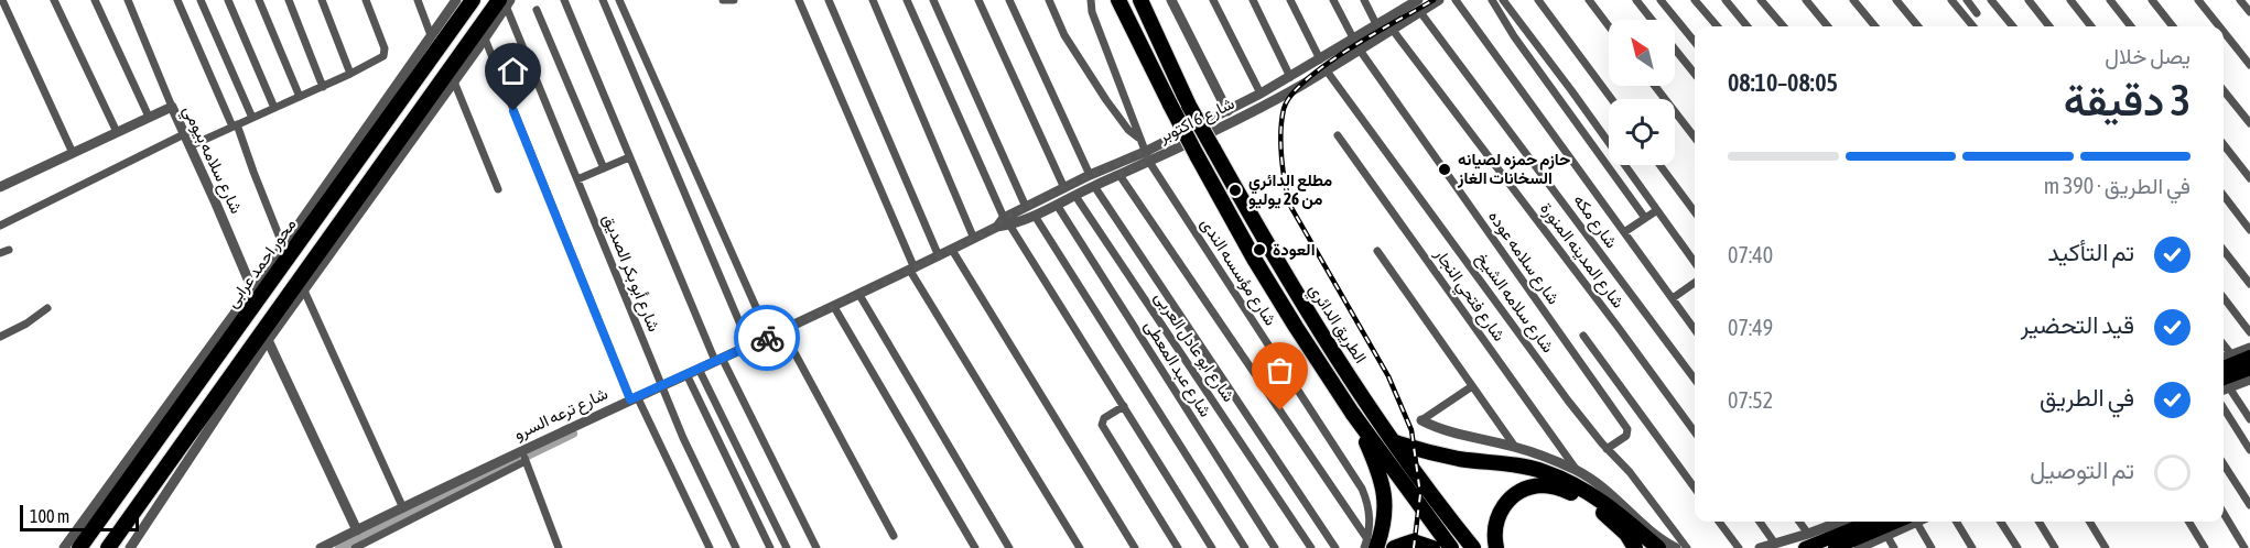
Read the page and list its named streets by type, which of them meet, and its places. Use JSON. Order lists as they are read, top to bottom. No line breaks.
{"streets":{"highway":["محور احمد عرابى","الطريق الدائري"],"street":["شارع 6 اكتوبر","شارع سلامه بيومي","شارع مكه","شارع المدينه المنورة","شارع سلامه عوده","شارع مؤسسه الندى","شارع أبو بكر الصديق","شارع فتحي النجار","شارع سلامه الشيخ","شارع ابو عادل العربى","شارع عبد المعطى","شارع ترعه السرو"]},"crossings":[["شارع 6 اكتوبر","شارع مكه"],["شارع 6 اكتوبر","شارع المدينه المنورة"],["شارع 6 اكتوبر","شارع سلامه عوده"],["شارع 6 اكتوبر","شارع مؤسسه الندى"],["شارع 6 اكتوبر","شارع سلامه الشيخ"],["شارع 6 اكتوبر","شارع ابو عادل العربى"],["شارع 6 اكتوبر","شارع عبد المعطى"],["شارع 6 اكتوبر","شارع ترعه السرو"],["شارع سلامه عوده","شارع سلامه الشيخ"],["شارع أبو بكر الصديق","شارع ترعه السرو"]],"places":["حازم حمزه لصيانه السخانات الغاز","مطلع الدائري من 26 يوليو","العودة"],"scale_bar":"100 m","north":"top left","page":{"heading":["3 دقيقة","يصل خلال","08:05–08:10"],"bar":"في الطريق · 390 m","list":[["تم التأكيد","07:40"],["قيد التحضير","07:49"],["في الطريق","07:52"],"تم التوصيل"],"scale":"100 m"}}
